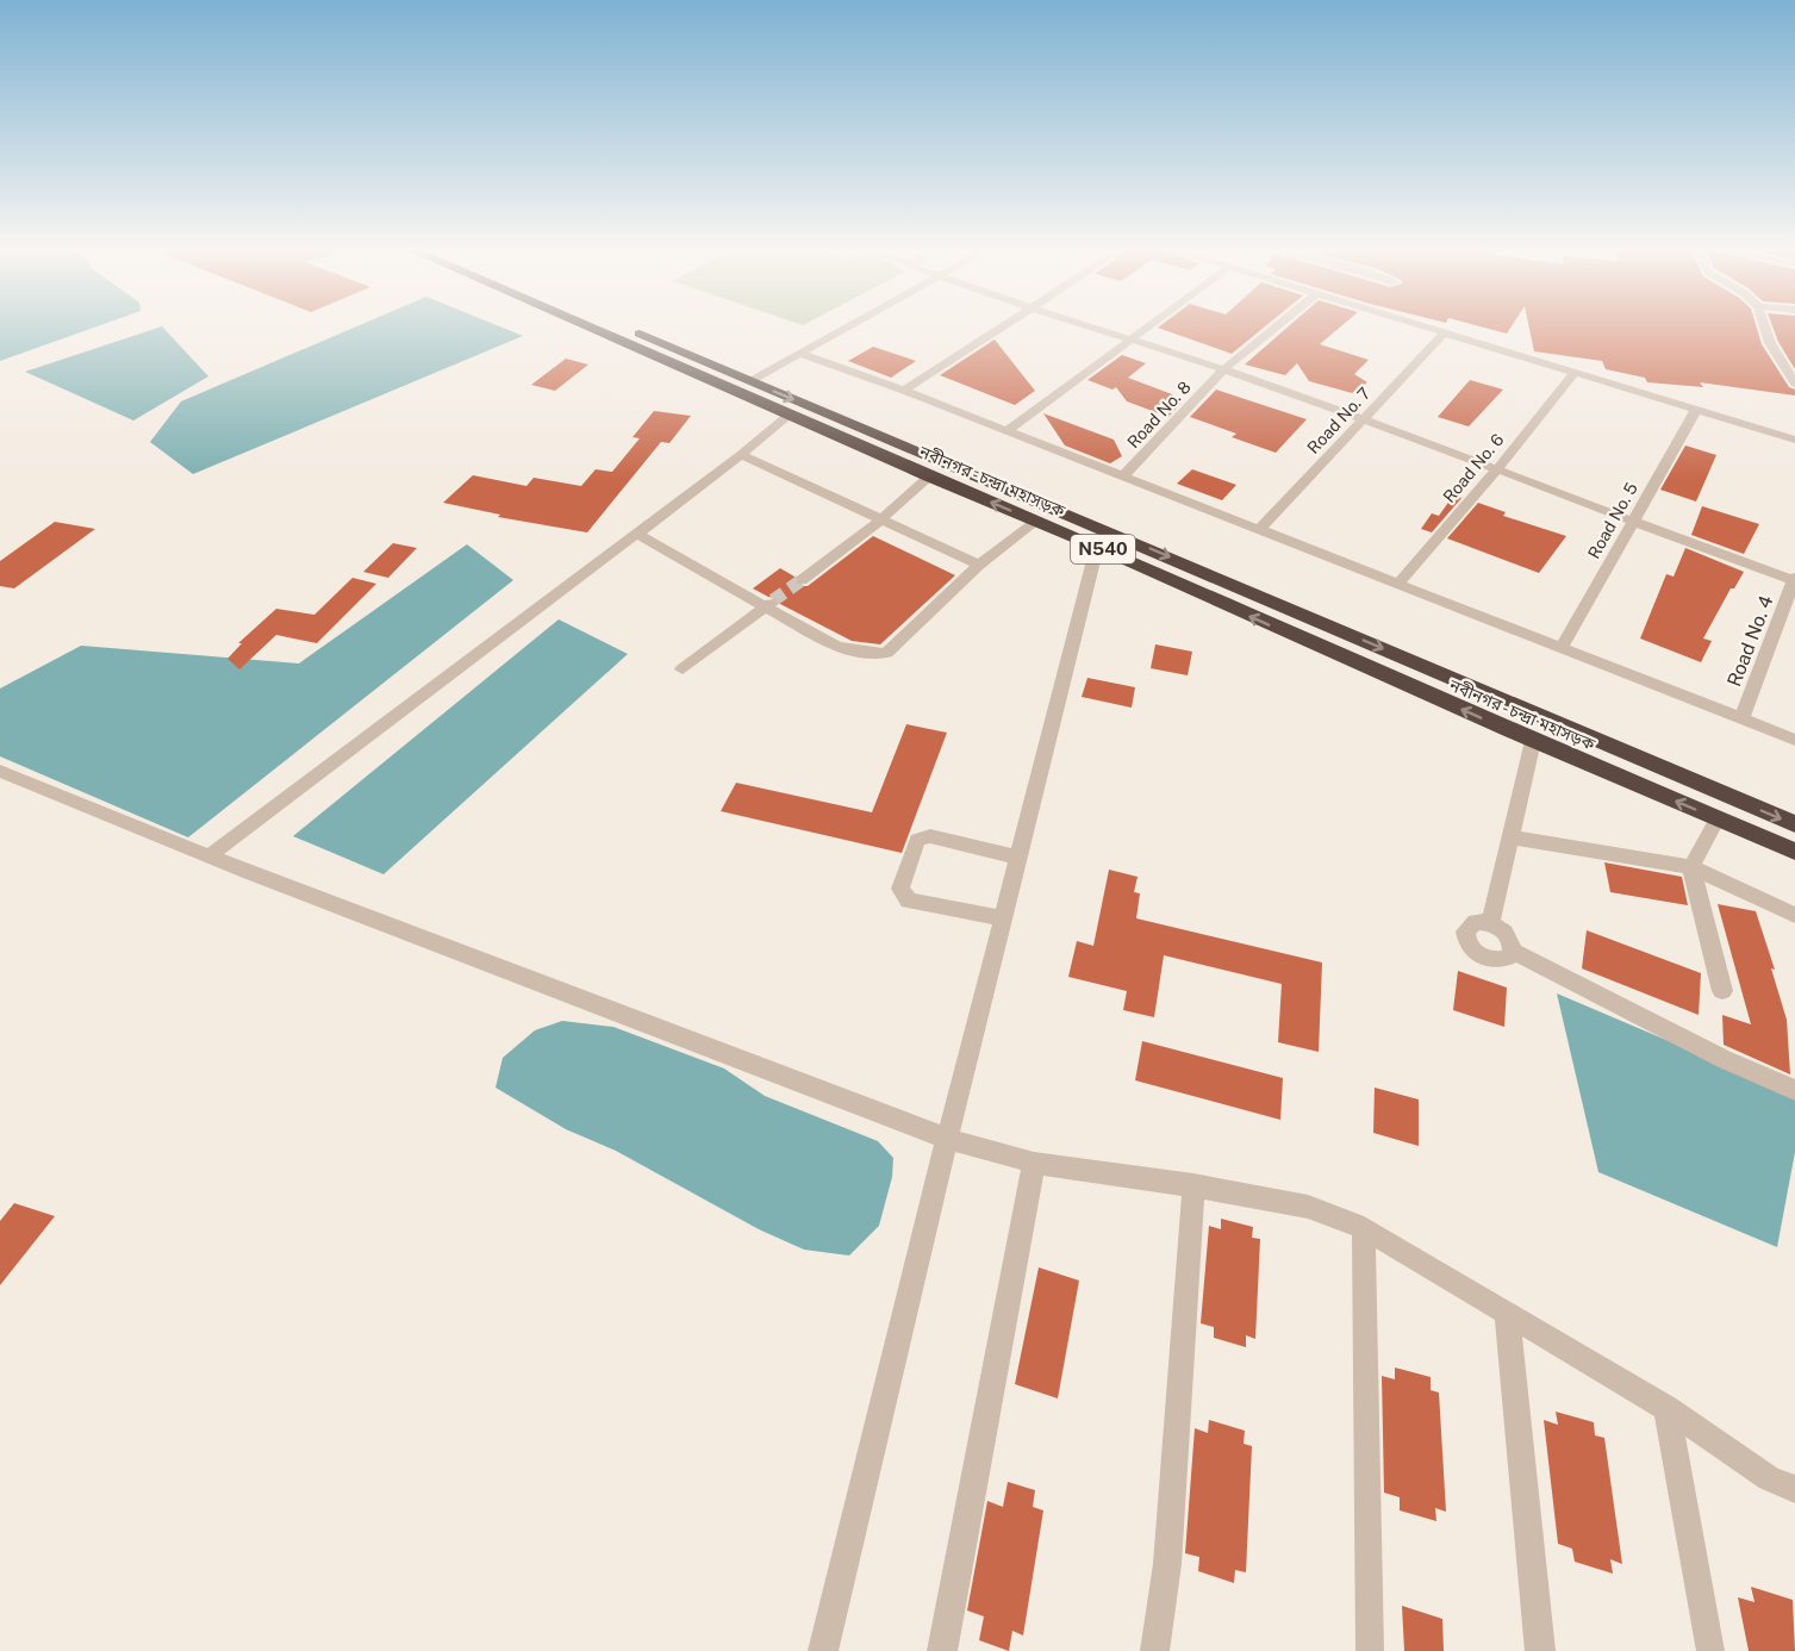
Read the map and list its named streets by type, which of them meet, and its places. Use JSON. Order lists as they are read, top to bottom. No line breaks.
{"streets":{"highway":["নবীনগর - চন্দ্রা মহাসড়ক","N540"],"street":["Road No. 8","Road No. 7","Road No. 6","Road No. 5","Road No. 4"]}}
